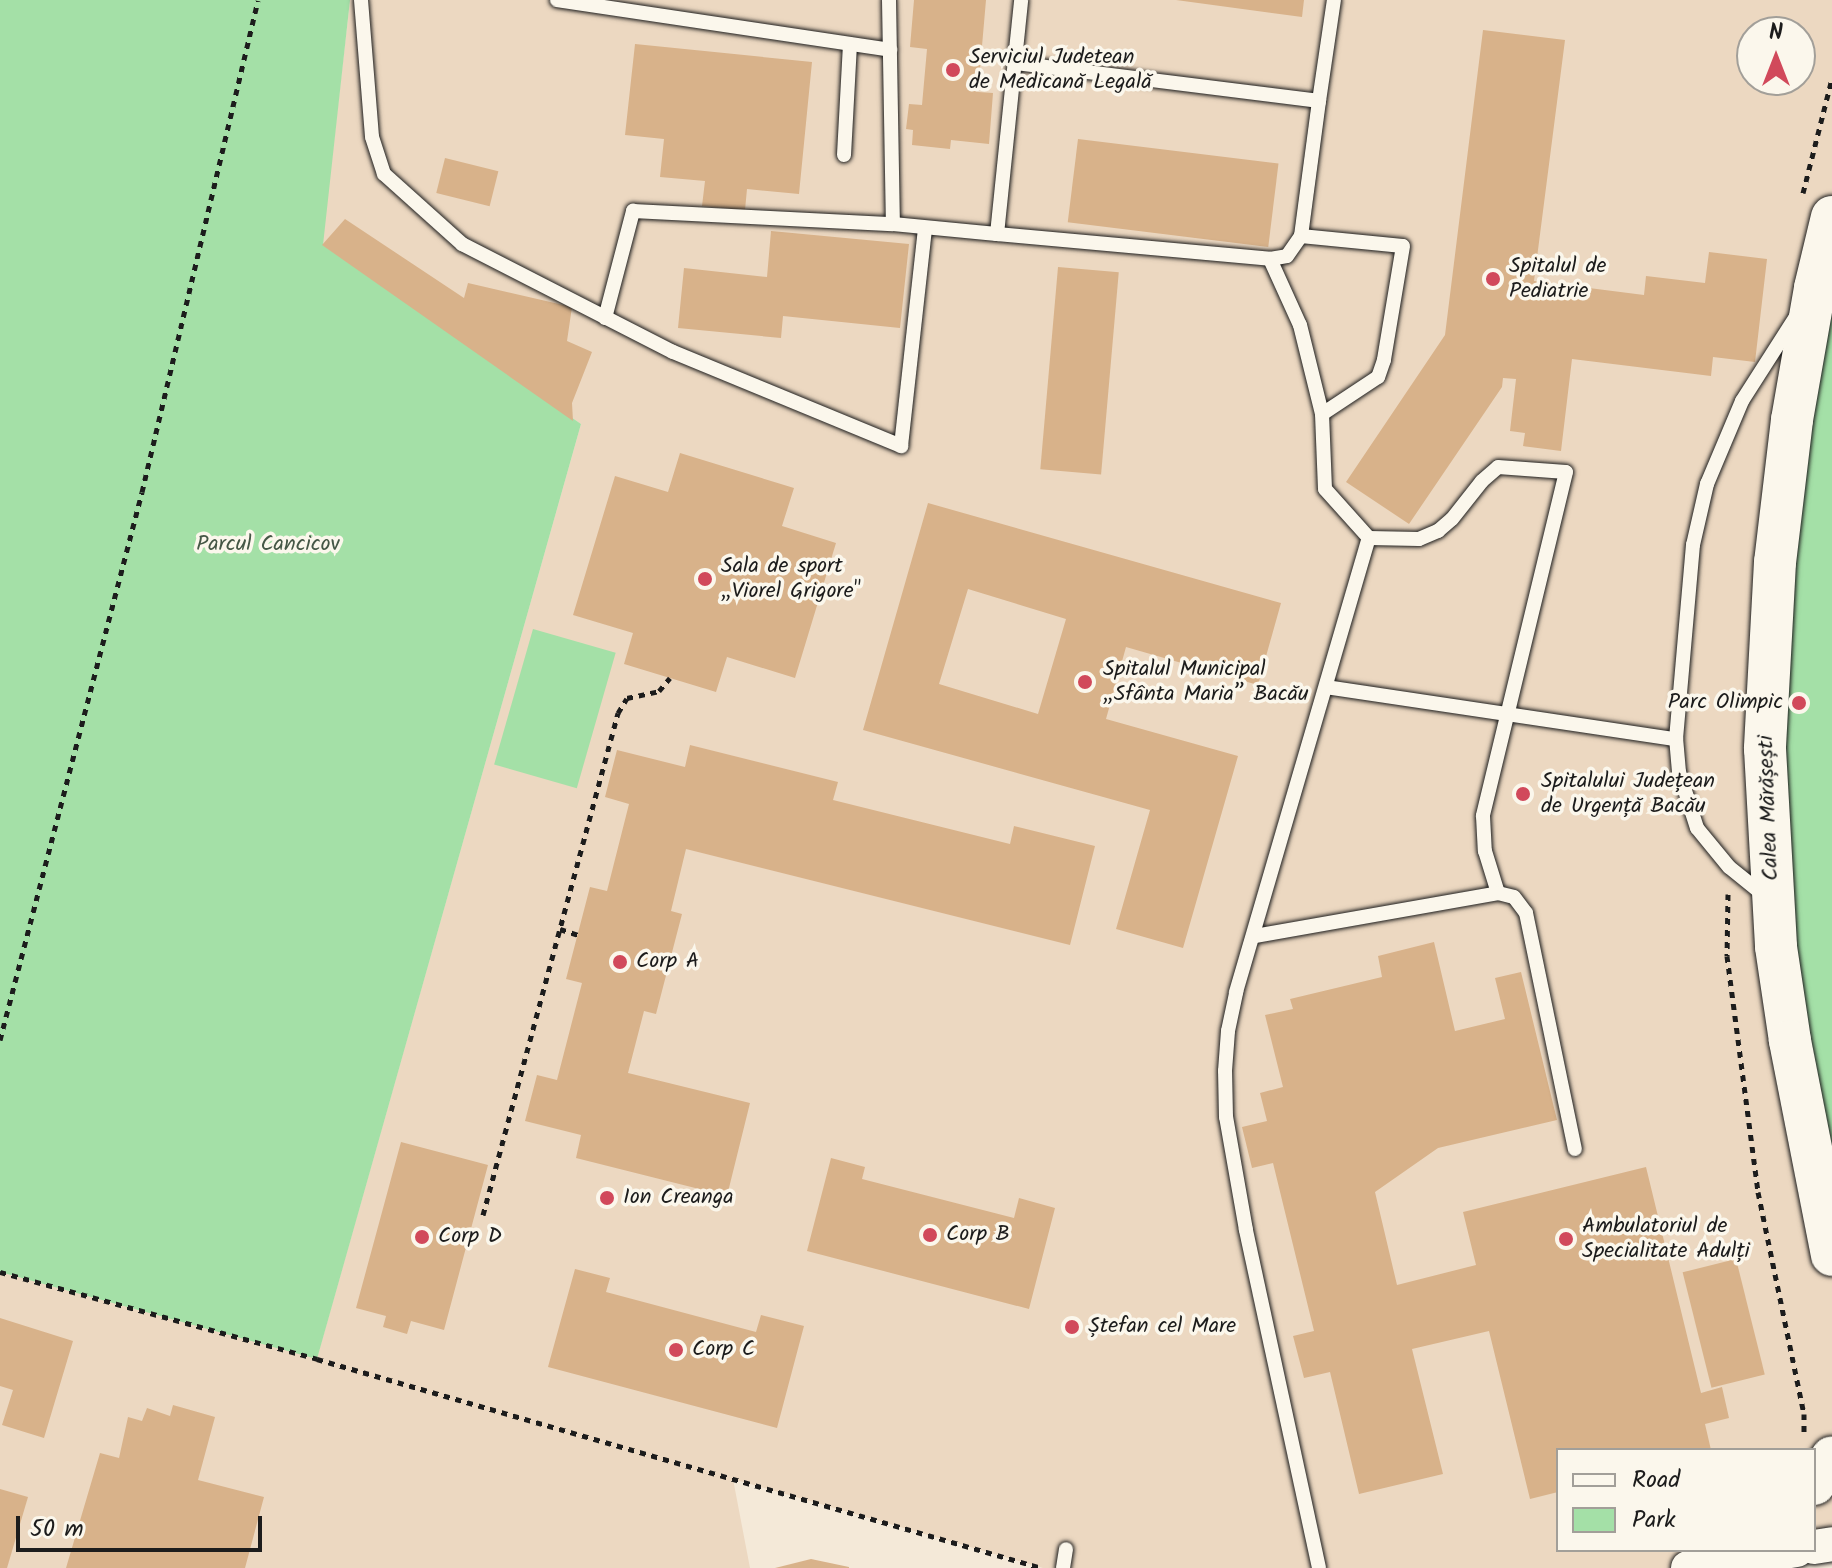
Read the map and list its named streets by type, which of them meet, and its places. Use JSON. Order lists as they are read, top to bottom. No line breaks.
{"streets":{"main road":["Calea Mărășești"]},"parks":["Parcul Cancicov"],"places":["Serviciul Judetean de Medicană Legală","Spitalul de Pediatrie","Sala de sport „Viorel Grigore\"","Spitalul Municipal „Sfânta Maria” Bacău","Parc Olimpic","Spitalului Județean de Urgență Bacău","Corp A","Ion Creanga","Corp B","Corp D","Ambulatoriul de Specialitate Adulți","Ștefan cel Mare","Corp C"],"legend":["Road","Park"],"scale_bar":"50 m","north":"top"}
